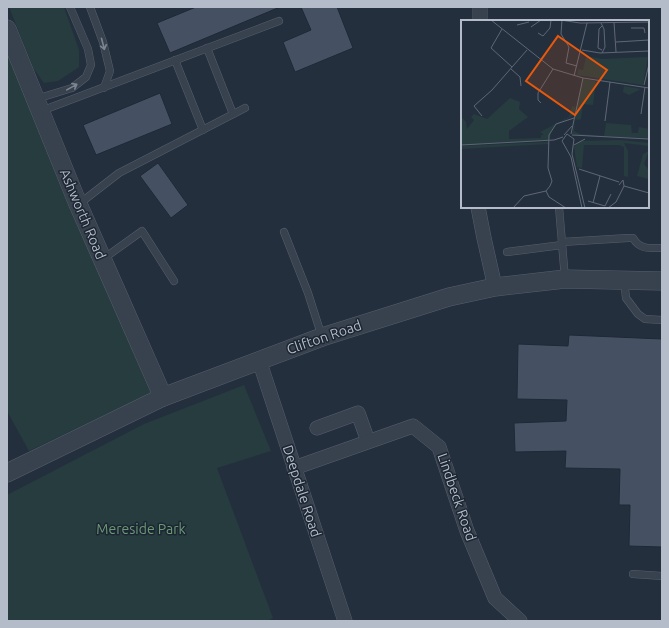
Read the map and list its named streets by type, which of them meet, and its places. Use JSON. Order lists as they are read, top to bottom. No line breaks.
{"streets":{"street":["Ashworth Road","Clifton Road","Deepdale Road","Lindbeck Road"]},"crossings":[["Ashworth Road","Clifton Road"],["Clifton Road","Deepdale Road"],["Deepdale Road","Lindbeck Road"]],"parks":["Mereside Park"]}
